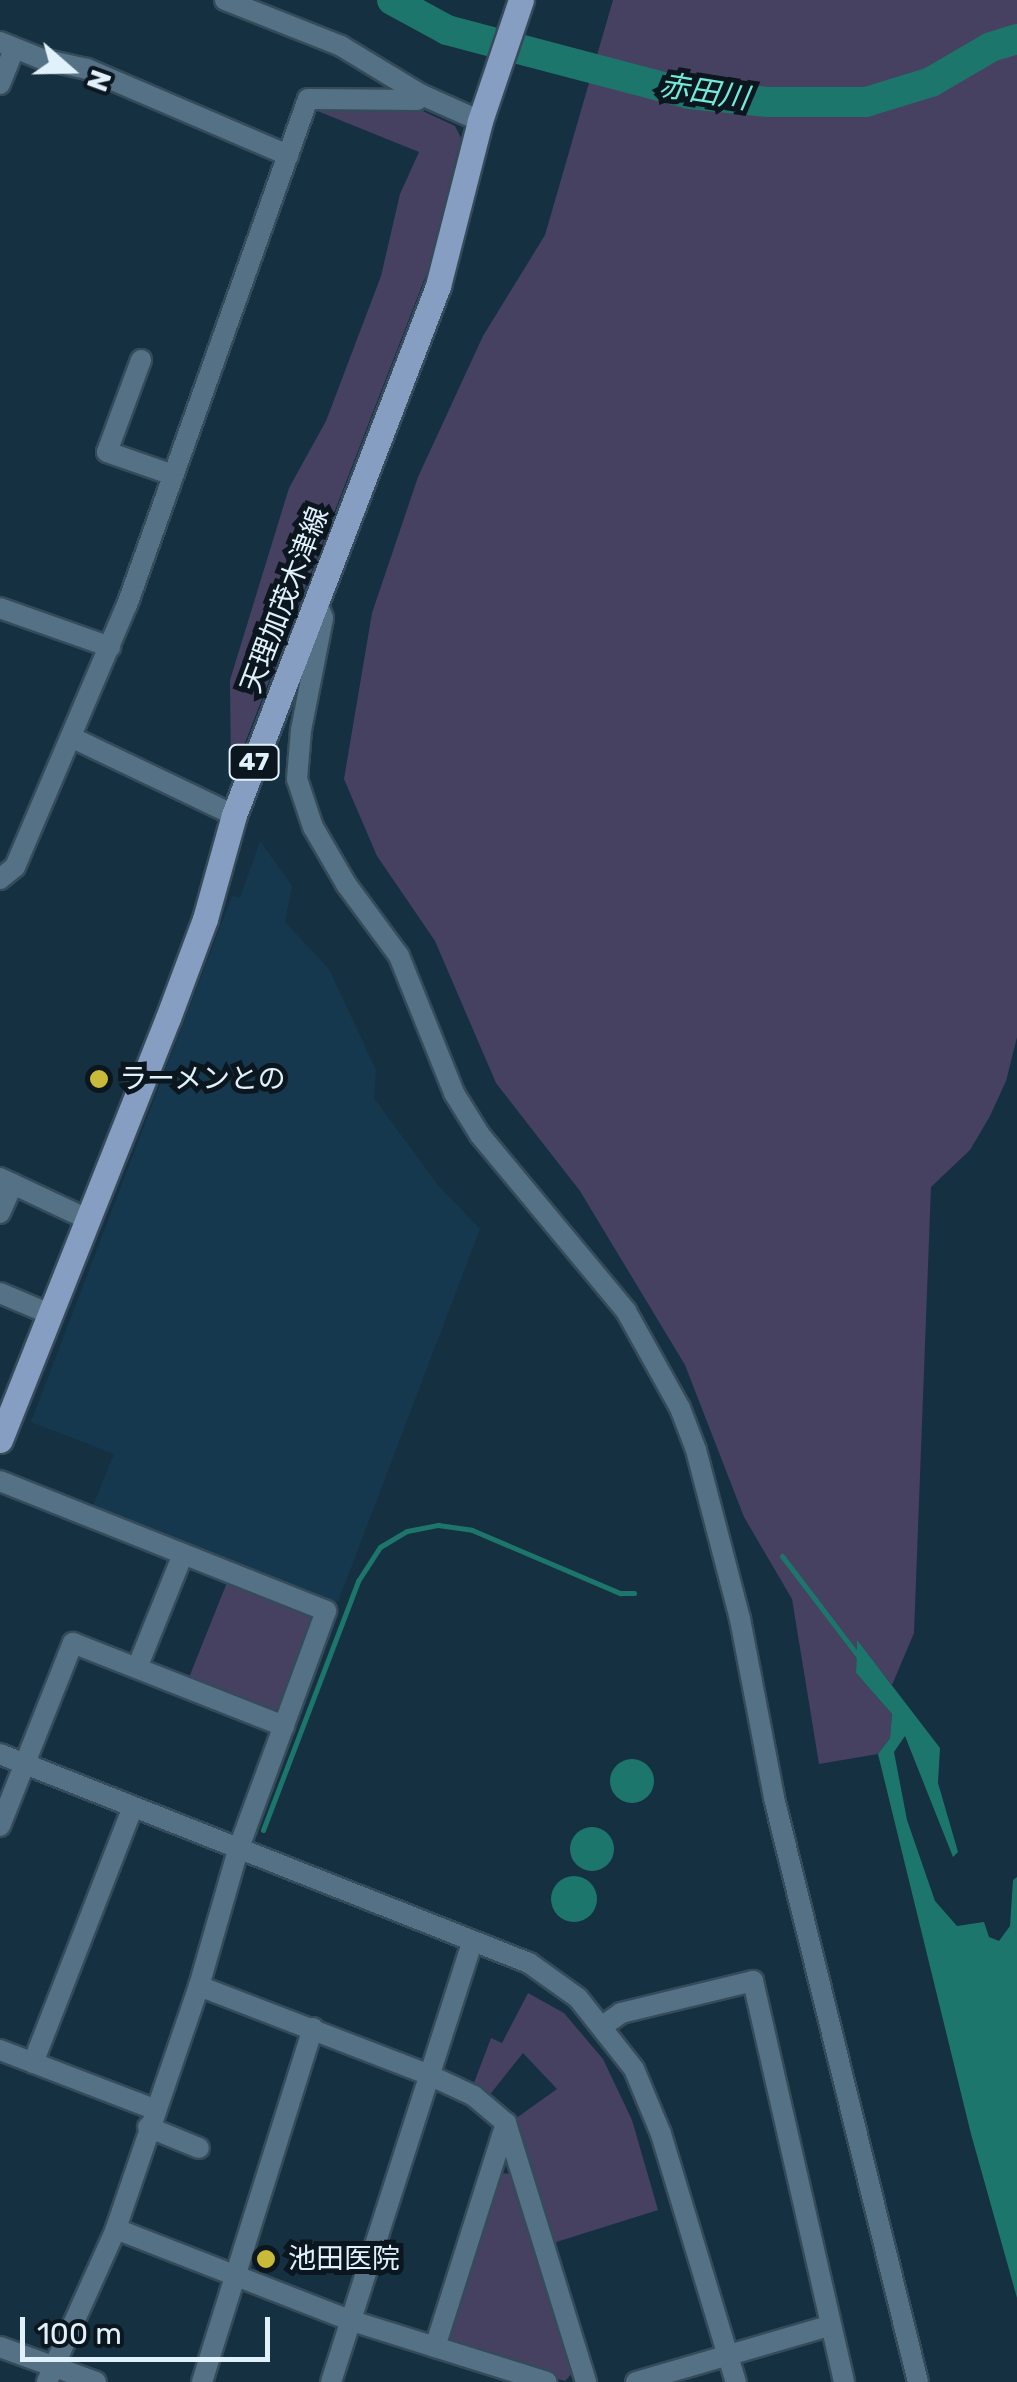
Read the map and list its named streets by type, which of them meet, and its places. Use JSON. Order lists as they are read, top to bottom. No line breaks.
{"streets":{"main road":["天理加茂木津線","47"]},"water":["赤田川"],"places":["ラーメンとの","池田医院"],"scale_bar":"100 m","north":"right"}
